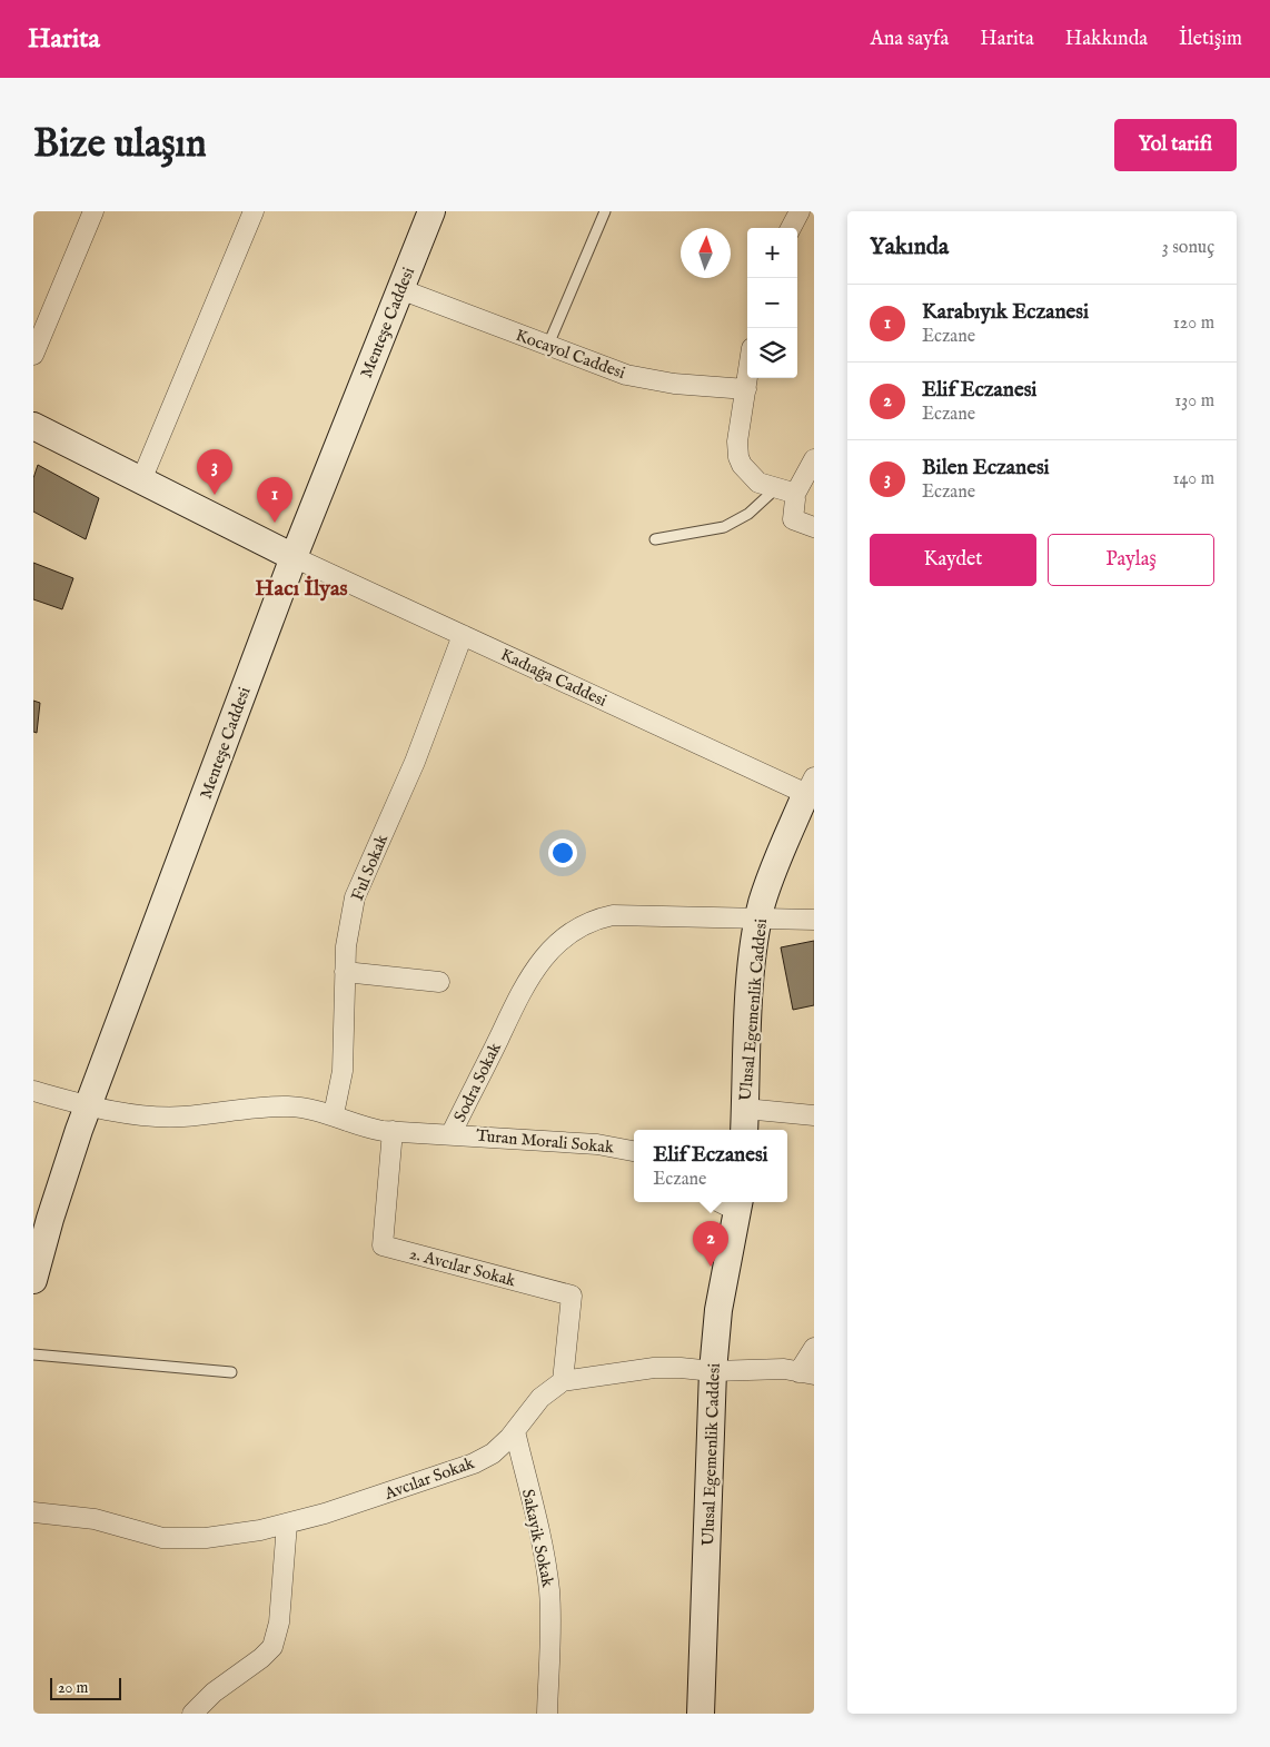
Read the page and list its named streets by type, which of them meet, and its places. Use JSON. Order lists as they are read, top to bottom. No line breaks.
{"streets":{"street":["Menteşe Caddesi","Kocayol Caddesi","Kadıağa Caddesi","Ful Sokak","Ulusal Egemenlik Caddesi","Sodra Sokak","Turan Morali Sokak","2. Avcılar Sokak","Avcılar Sokak","Sakayik Sokak"]},"crossings":[["Menteşe Caddesi","Kocayol Caddesi"],["Menteşe Caddesi","Kadıağa Caddesi"],["Menteşe Caddesi","Sodra Sokak"],["Kadıağa Caddesi","Ful Sokak"],["Kadıağa Caddesi","Ulusal Egemenlik Caddesi"],["Ful Sokak","Sodra Sokak"],["Ulusal Egemenlik Caddesi","Sodra Sokak"],["Ulusal Egemenlik Caddesi","Avcılar Sokak"],["Sodra Sokak","Turan Morali Sokak"],["Sodra Sokak","2. Avcılar Sokak"],["2. Avcılar Sokak","Avcılar Sokak"],["Avcılar Sokak","Sakayik Sokak"]],"districts":["Hacı İlyas"],"scale_bar":"20 m","north":"top","page":{"header":"Harita","nav":["Ana sayfa","Harita","Hakkında","İletişim"],"buttons":["Yol tarifi",["Kaydet","Paylaş"]],"title":"Bize ulaşın","heading":["Yakında","3 sonuç"],"map_buttons":["+","−"],"list":[{"mark":"1","name":"Karabıyık Eczanesi","note":"Eczane","value":"120 m"},{"mark":"2","name":"Elif Eczanesi","note":"Eczane","value":"130 m"},{"mark":"3","name":"Bilen Eczanesi","note":"Eczane","value":"140 m"}],"pins":["3","1","2"],"popup":["Elif Eczanesi","Eczane"],"scale":"20 m"}}
